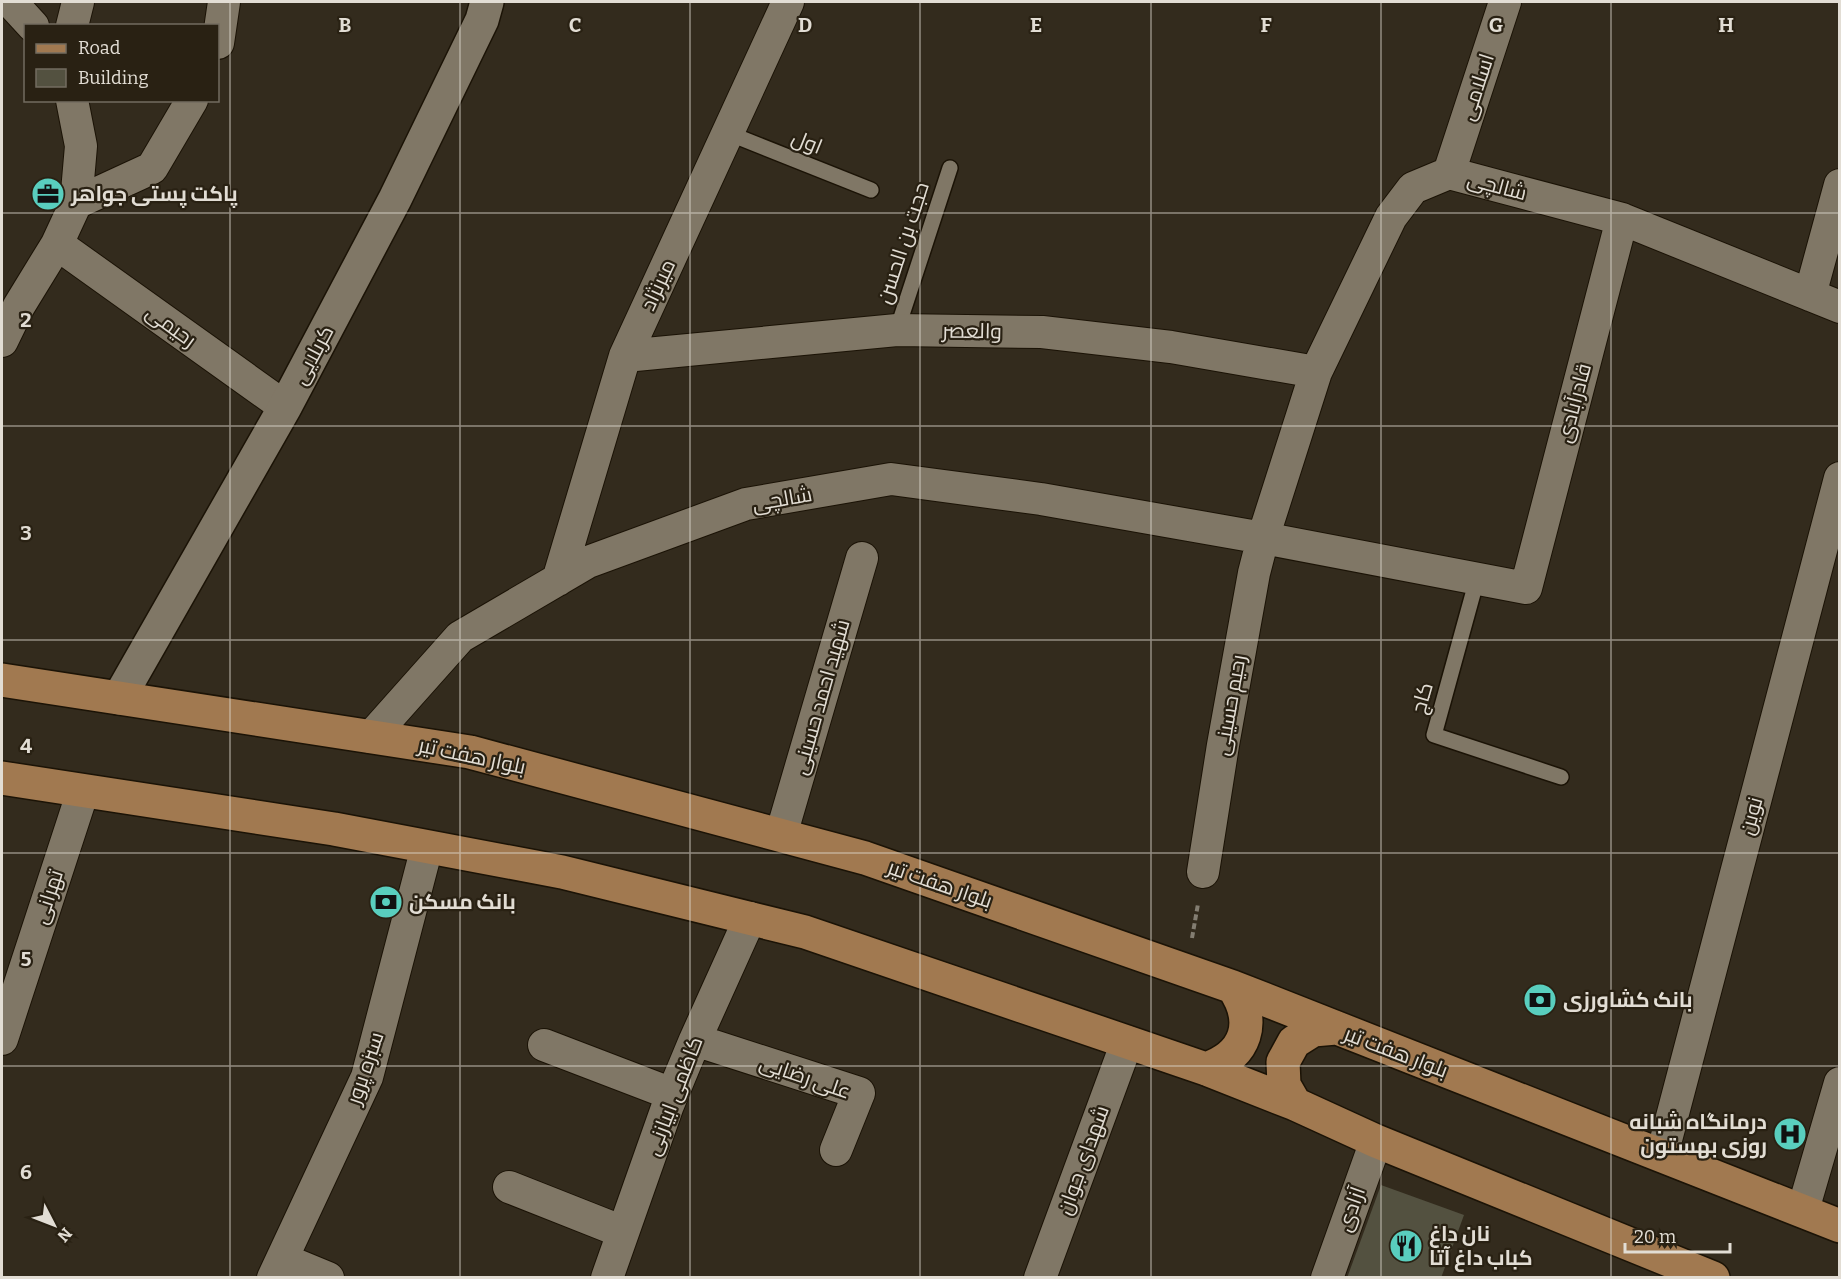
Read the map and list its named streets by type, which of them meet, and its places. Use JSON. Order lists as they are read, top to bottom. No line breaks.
{"streets":{"main road":["بلوار هفت تیر"],"street":["اسلامی","شالچی","میرنژاد","رحیمی","والعصر","کربلایی","قادرآبادی","شهید احمد حسینی","رحیم حسینی","نوین","تهرانی","سبزه پرور","علی رضایی","کاظمی ابیازنی","شهدای جوان","آزادی"],"lane":["اول","حجت بن الحسن","کاج"]},"crossings":[["اسلامی","شالچی"],["اول","میرنژاد"],["شالچی","میرنژاد"],["شالچی","والعصر"],["شالچی","قادرآبادی"],["شالچی","کاج"],["شالچی","رحیم حسینی"],["شالچی","بلوار هفت تیر"],["حجت بن الحسن","والعصر"],["میرنژاد","والعصر"],["رحیمی","کربلایی"],["کربلایی","بلوار هفت تیر"],["شهید احمد حسینی","بلوار هفت تیر"],["بلوار هفت تیر","نوین"],["علی رضایی","کاظمی ابیازنی"]],"places":{"office":["پاکت پستی جواهر"],"bank":["بانک مسکن","بانک کشاورزی"],"hospital":["درمانگاه شبانه روزی بهستون"],"restaurant":["نان داغ کباب داغ آتا"]},"legend":["Road","Building"],"scale_bar":"20 m","north":"bottom right","grid":{"columns":["B","C","D","E","F","G","H"],"rows":["2","3","4","5","6"]}}
